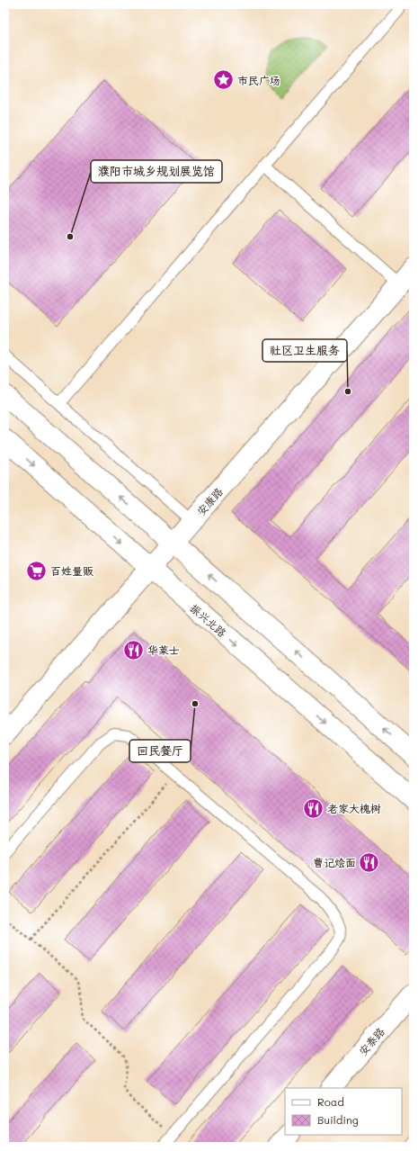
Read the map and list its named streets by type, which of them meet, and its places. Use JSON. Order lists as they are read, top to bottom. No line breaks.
{"streets":{"street":["安康路","振兴北路","安泰路"]},"crossings":[["安康路","振兴北路"]],"places":{"place":["市民广场"],"other":["濮阳市城乡规划展览馆","社区卫生服务","回民餐厅"],"supermarket":["百姓量贩"],"restaurant":["华莱士","老家大槐树","曹记烩面"]},"legend":["Road","Building"]}
